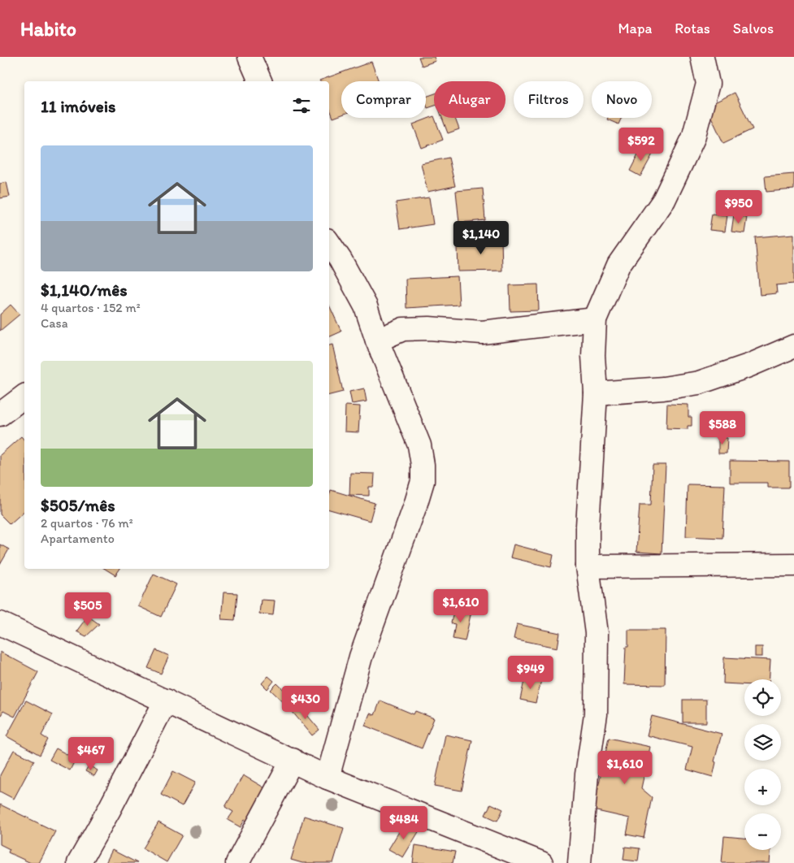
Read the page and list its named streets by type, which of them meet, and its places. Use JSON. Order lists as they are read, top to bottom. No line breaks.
{"page":{"header":"Habito","nav":["Mapa","Rotas","Salvos"],"chip":["Comprar","Alugar","Filtros","Novo"],"heading":"11 imóveis","price":["$592","$950","$1,140","$588","$1,610","$505","$949","$430","$467","$1,610","$484"],"list":[{"name":"$1,140/mês","note":"4 quartos · 152 m² · Casa"},{"name":"$505/mês","note":"2 quartos · 76 m² · Apartamento"}],"map_buttons":["+","−"]}}
